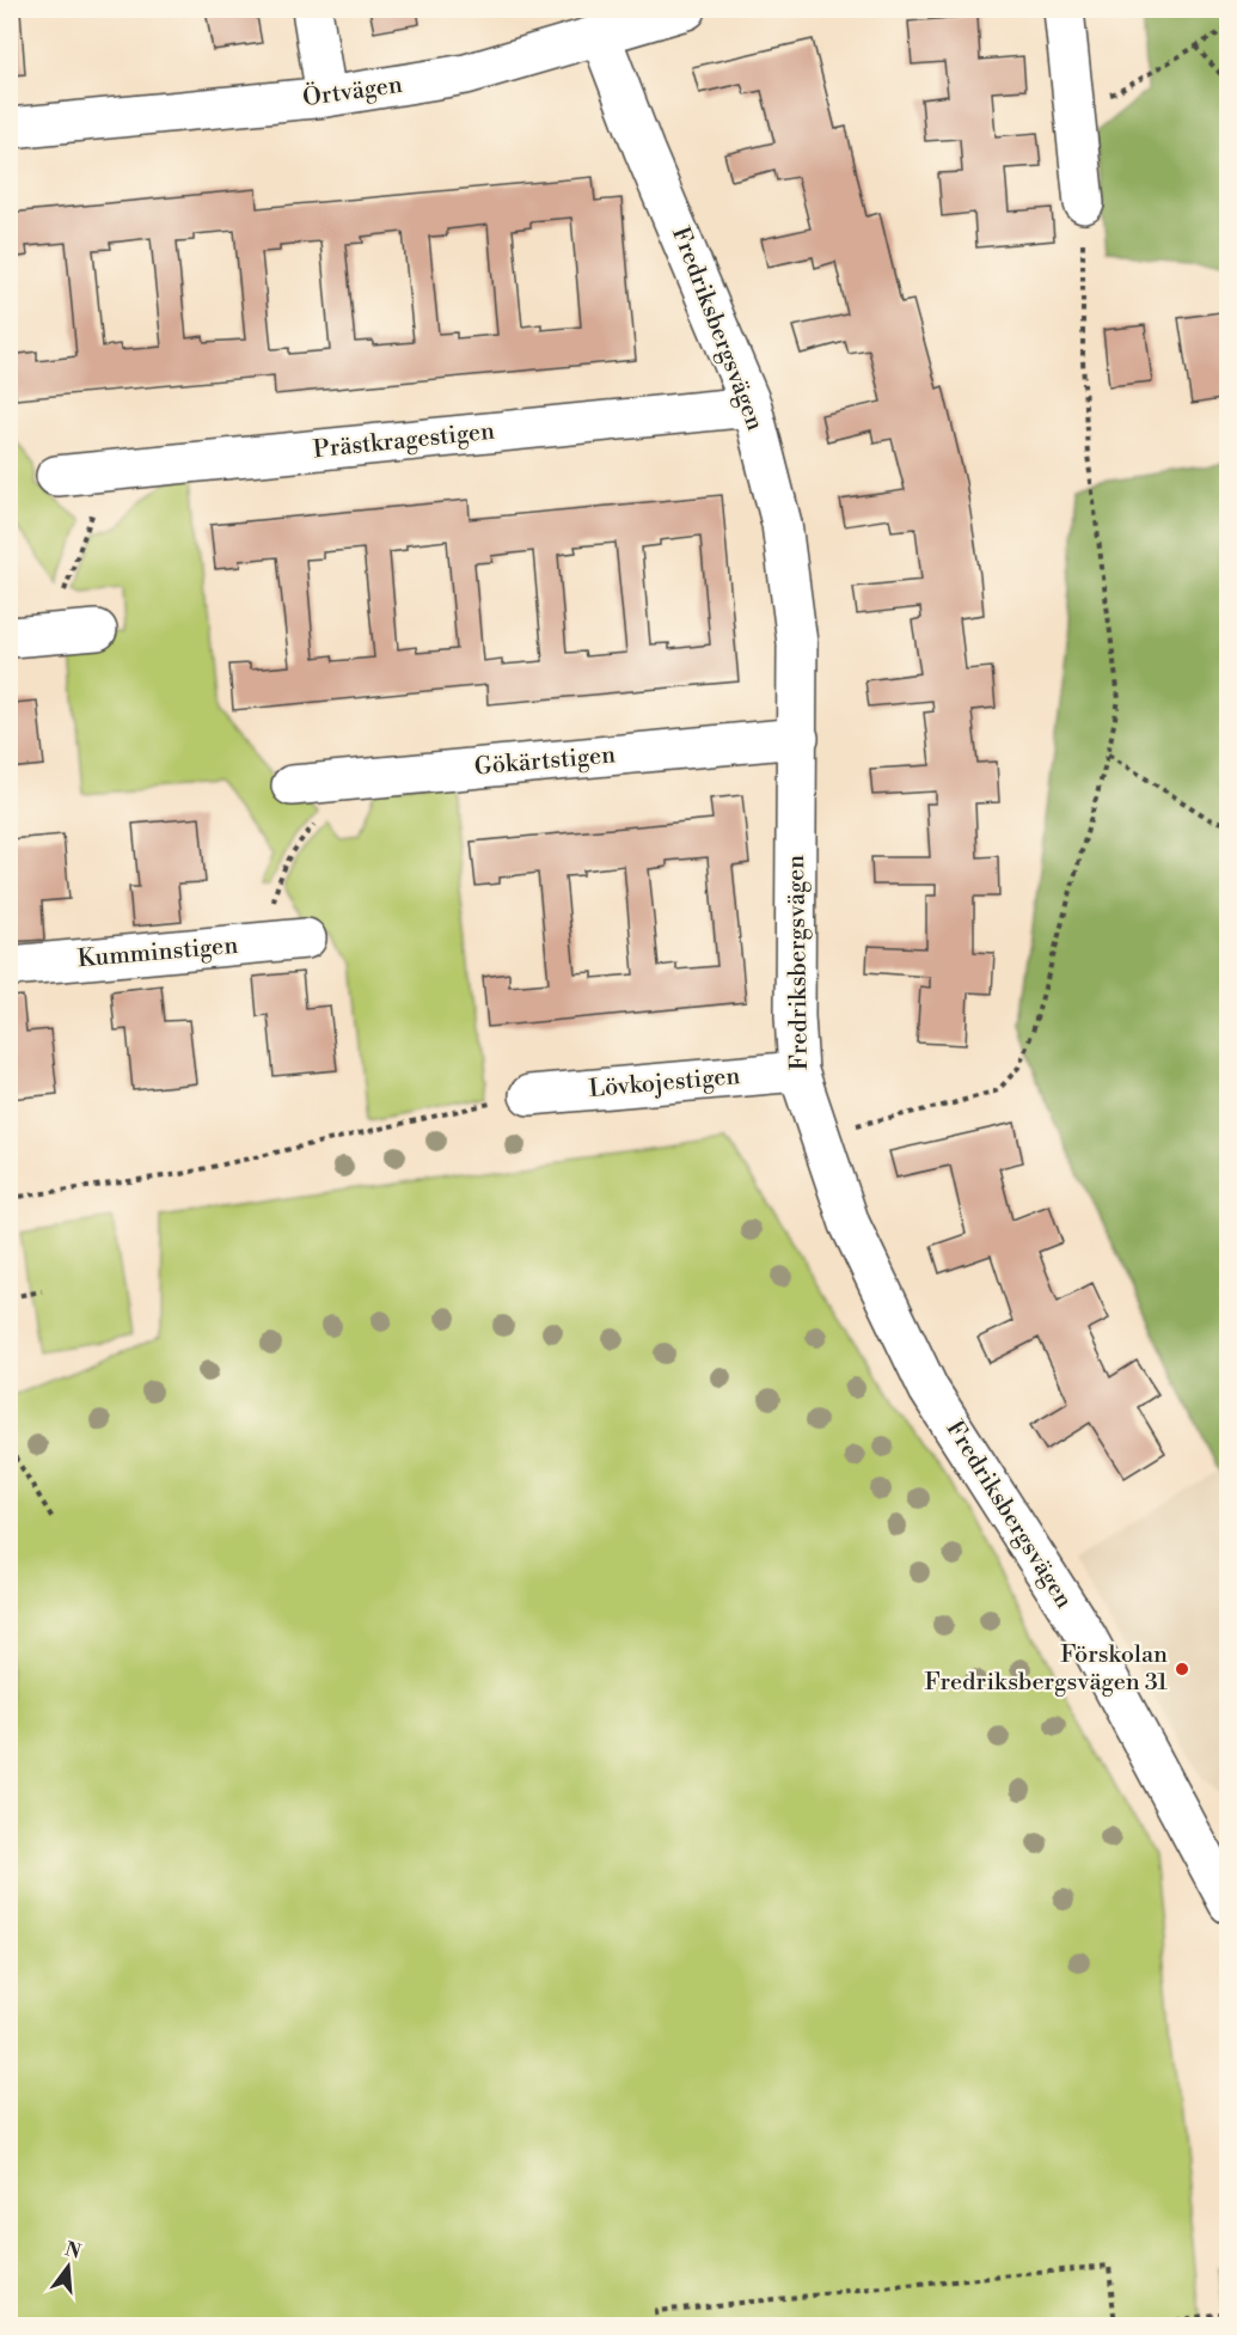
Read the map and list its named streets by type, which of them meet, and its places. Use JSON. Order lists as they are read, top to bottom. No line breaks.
{"streets":{"street":["Örtvägen","Fredriksbergsvägen","Prästkragestigen","Gökärtstigen","Kumminstigen","Lövkojestigen"]},"crossings":[["Örtvägen","Fredriksbergsvägen"],["Fredriksbergsvägen","Prästkragestigen"],["Fredriksbergsvägen","Gökärtstigen"],["Fredriksbergsvägen","Lövkojestigen"]],"places":["Förskolan Fredriksbergsvägen 31"],"north":"top"}
